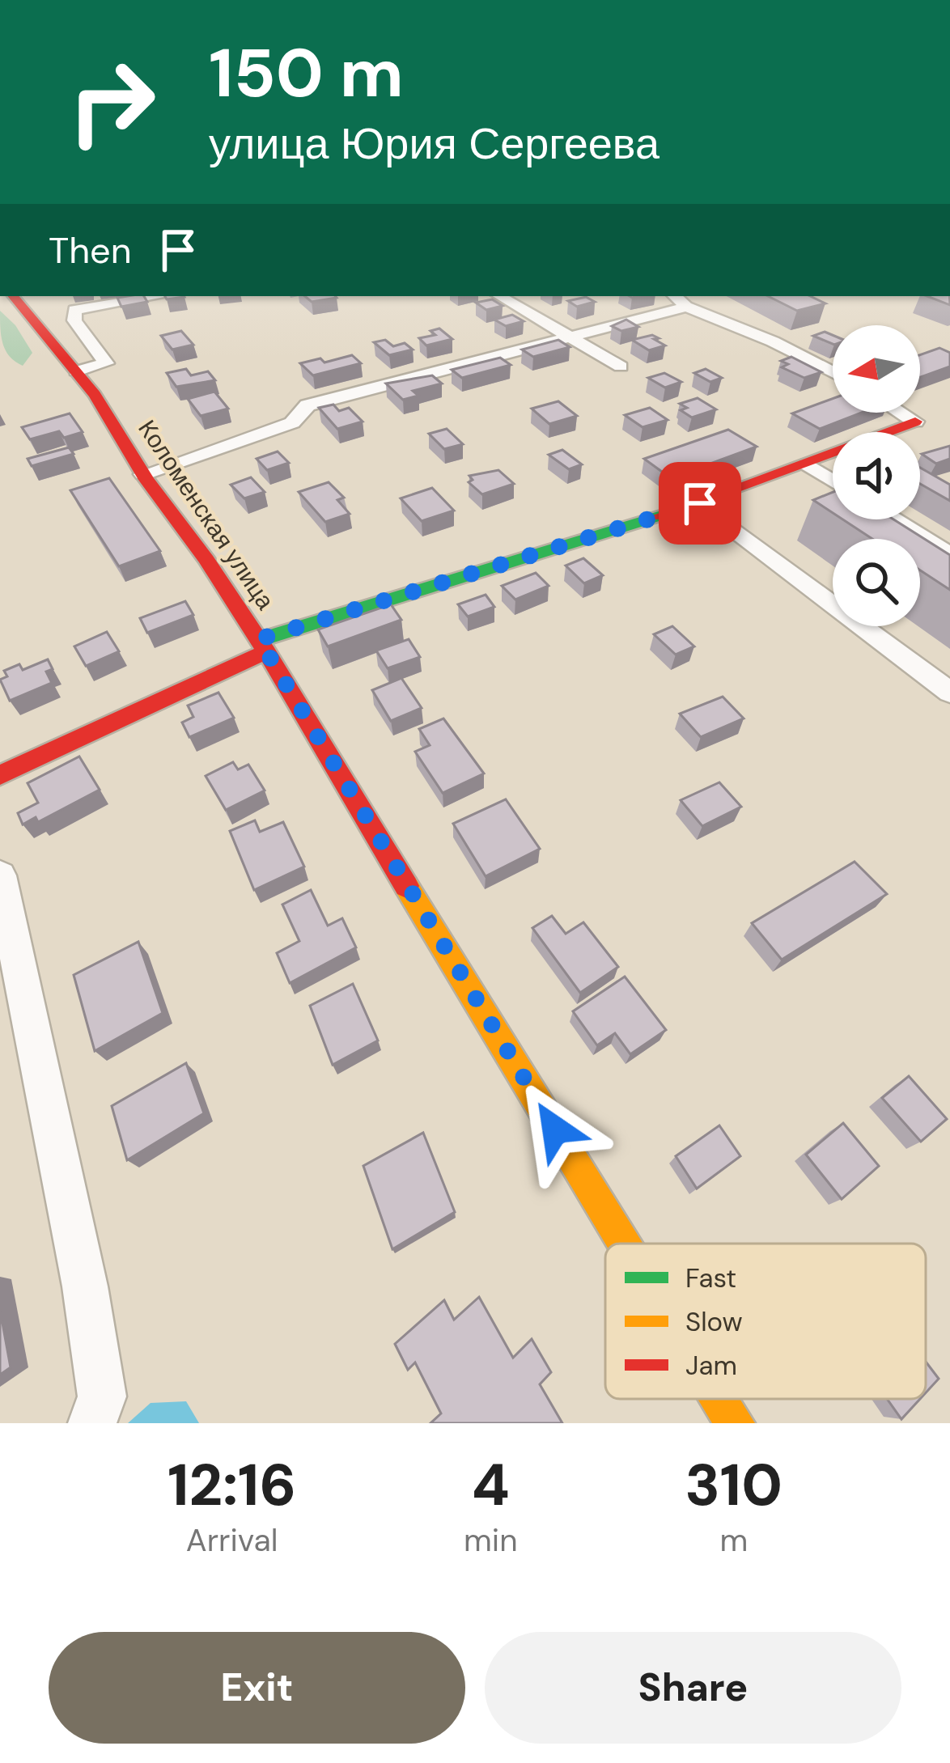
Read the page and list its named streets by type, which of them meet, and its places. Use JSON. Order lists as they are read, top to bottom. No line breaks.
{"streets":{"street":["Коломенская улица"]},"legend":["Fast","Slow","Jam"],"north":"left","page":{"turn":["150 m","улица Юрия Сергеева"],"then":"Then","eta":["12:16","Arrival","4","min","310","m"],"buttons":["Exit","Share"]}}
